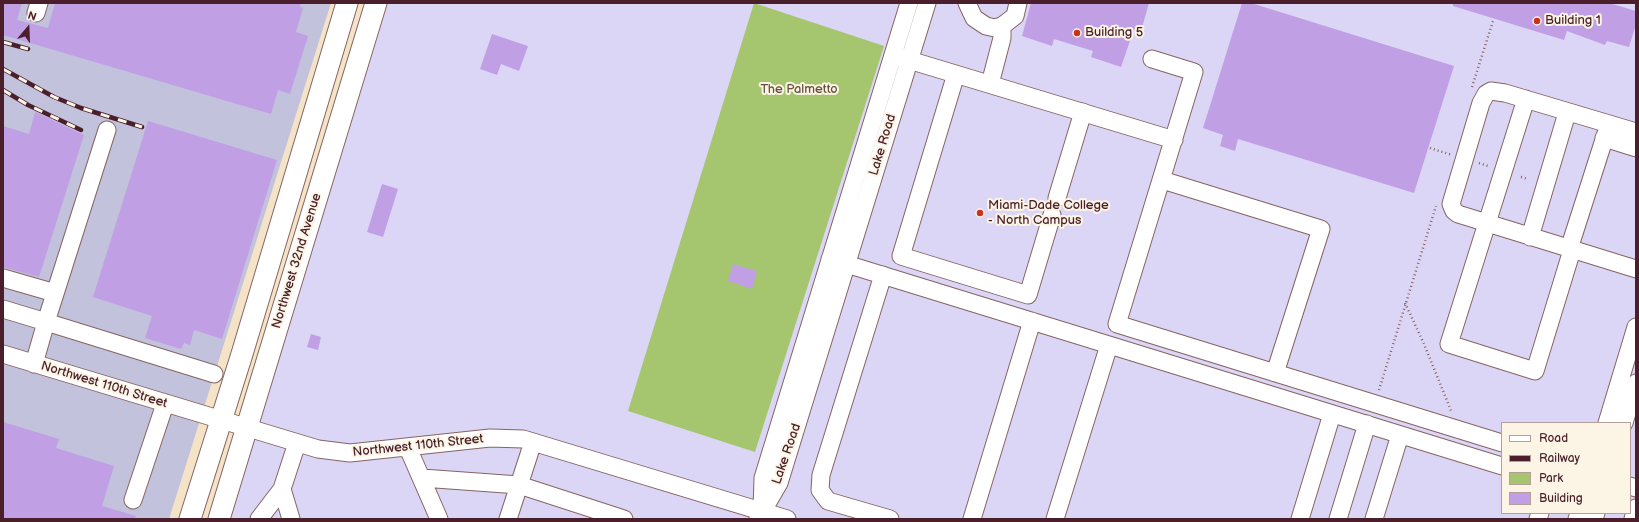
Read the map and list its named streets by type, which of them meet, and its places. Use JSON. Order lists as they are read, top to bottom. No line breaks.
{"streets":{"main road":["Northwest 32nd Avenue"],"street":["Lake Road","Northwest 110th Street"]},"crossings":[["Lake Road","Northwest 110th Street"],["Northwest 32nd Avenue","Northwest 110th Street"]],"parks":["The Palmetto"],"places":["Building 1","Building 5","Miami-Dade College - North Campus"],"legend":["Road","Railway","Park","Building"],"north":"top"}
